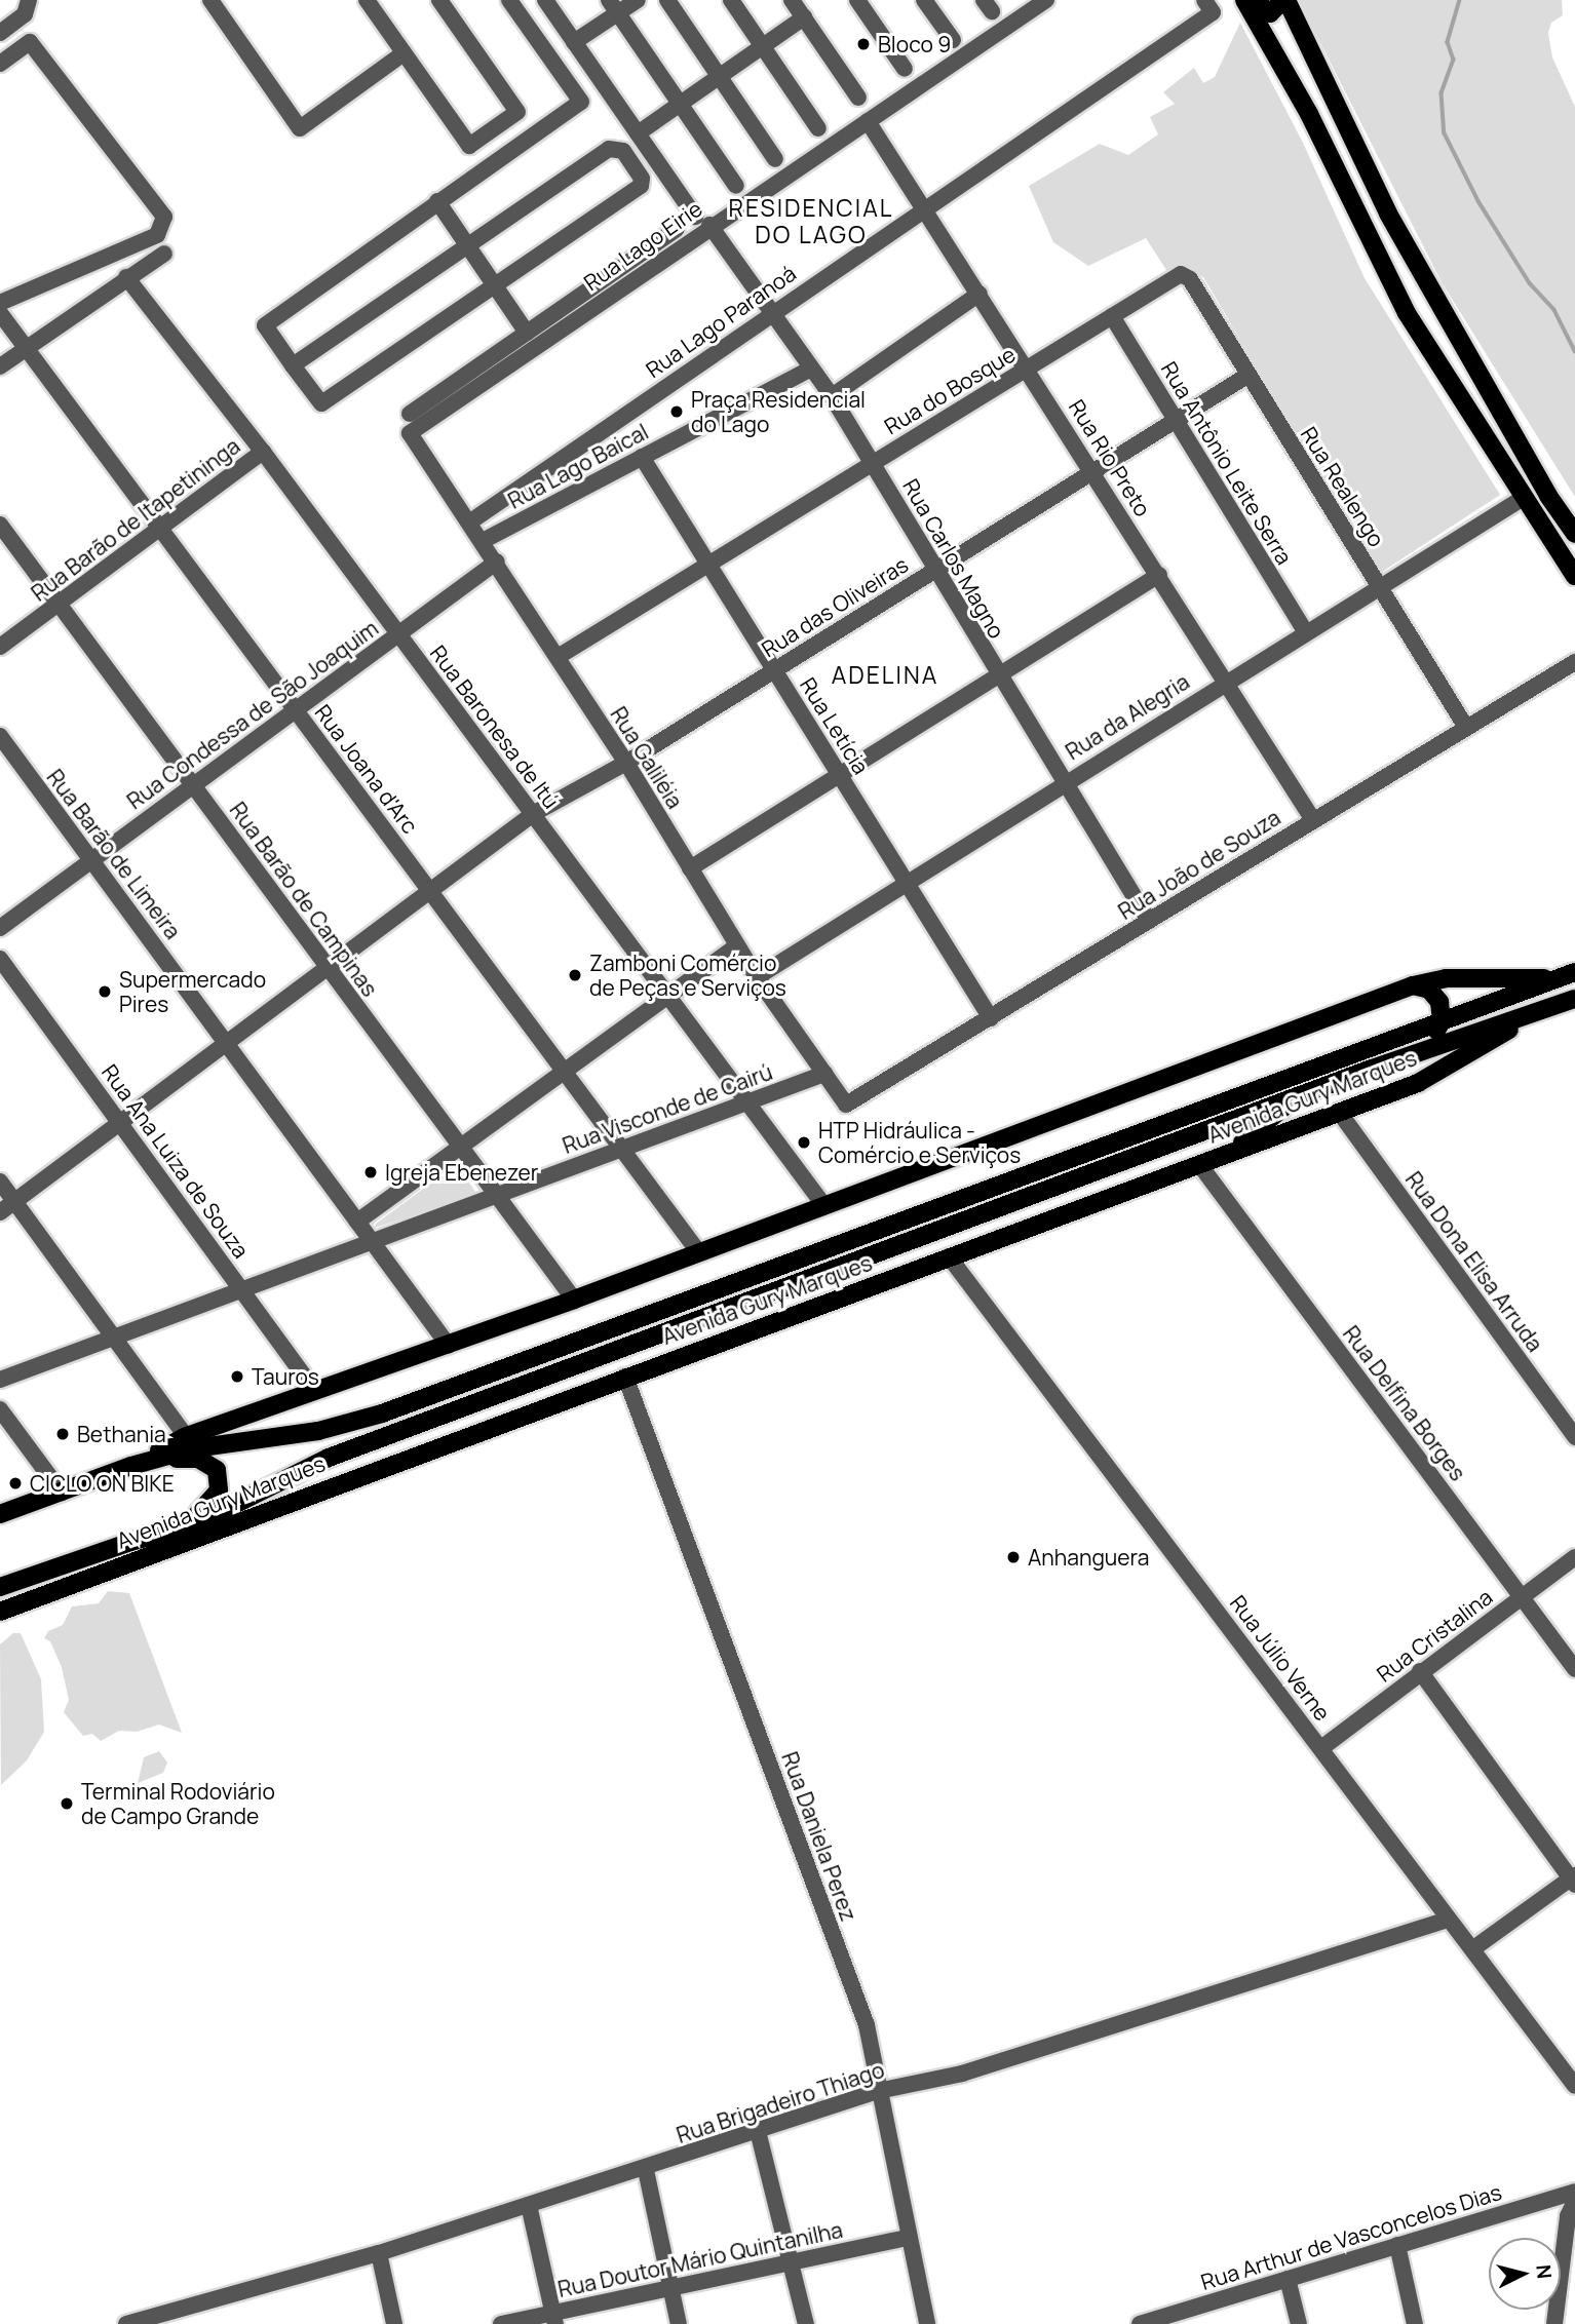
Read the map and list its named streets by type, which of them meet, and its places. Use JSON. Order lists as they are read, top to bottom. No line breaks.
{"streets":{"main road":["Avenida Gury Marques"],"street":["Rua Lago Eirie","Rua Lago Paranoá","Rua do Bosque","Rua Rio Preto","Rua Antônio Leite Serra","Rua Lago Baical","Rua Realengo","Rua Barão de Itapetininga","Rua Carlos Magno","Rua das Oliveiras","Rua Condessa de São Joaquim","Rua da Alegria","Rua Letícia","Rua Baronesa de Itú","Rua Galiléia","Rua Joana d'Arc","Rua Barão de Limeira","Rua João de Souza","Rua Barão de Campinas","Rua Visconde de Cairú","Rua Ana Luiza de Souza","Rua Dona Elisa Arruda","Rua Delfina Borges","Rua Cristalina","Rua Júlio Verne","Rua Daniela Perez","Rua Brigadeiro Thiago","Rua Arthur de Vasconcelos Dias","Rua Doutor Mário Quintanilha"]},"crossings":[["Rua Lago Eirie","Rua Rio Preto"],["Rua Lago Eirie","Rua Carlos Magno"],["Rua Lago Eirie","Rua Galiléia"],["Rua Lago Paranoá","Rua Rio Preto"],["Rua Lago Paranoá","Rua Carlos Magno"],["Rua Lago Paranoá","Rua Galiléia"],["Rua do Bosque","Rua Rio Preto"],["Rua do Bosque","Rua Antônio Leite Serra"],["Rua do Bosque","Rua Realengo"],["Rua do Bosque","Rua Carlos Magno"],["Rua do Bosque","Rua Letícia"],["Rua do Bosque","Rua Galiléia"],["Rua Rio Preto","Rua das Oliveiras"],["Rua Rio Preto","Rua da Alegria"],["Rua Rio Preto","Rua João de Souza"],["Rua Antônio Leite Serra","Rua das Oliveiras"],["Rua Antônio Leite Serra","Rua da Alegria"],["Rua Lago Baical","Rua Carlos Magno"],["Rua Lago Baical","Rua Letícia"],["Rua Lago Baical","Rua Galiléia"],["Rua Realengo","Rua das Oliveiras"],["Rua Realengo","Rua da Alegria"],["Rua Realengo","Rua João de Souza"],["Rua Barão de Itapetininga","Rua Baronesa de Itú"],["Rua Barão de Itapetininga","Rua Joana d'Arc"],["Rua Barão de Itapetininga","Rua Barão de Campinas"],["Rua Carlos Magno","Rua das Oliveiras"],["Rua Carlos Magno","Rua da Alegria"],["Rua Carlos Magno","Rua João de Souza"],["Rua das Oliveiras","Rua Letícia"],["Rua das Oliveiras","Rua Baronesa de Itú"],["Rua das Oliveiras","Rua Galiléia"],["Rua das Oliveiras","Rua Joana d'Arc"],["Rua das Oliveiras","Rua Barão de Limeira"],["Rua das Oliveiras","Rua Barão de Campinas"],["Rua das Oliveiras","Rua Ana Luiza de Souza"],["Rua Condessa de São Joaquim","Rua Baronesa de Itú"],["Rua Condessa de São Joaquim","Rua Galiléia"],["Rua Condessa de São Joaquim","Rua Joana d'Arc"],["Rua Condessa de São Joaquim","Rua Barão de Limeira"],["Rua Condessa de São Joaquim","Rua Barão de Campinas"],["Rua da Alegria","Rua Letícia"],["Rua da Alegria","Rua Galiléia"],["Rua Letícia","Rua João de Souza"],["Rua Baronesa de Itú","Avenida Gury Marques"],["Rua Baronesa de Itú","Rua Visconde de Cairú"],["Rua Galiléia","Rua João de Souza"],["Rua Galiléia","Rua Visconde de Cairú"],["Rua Joana d'Arc","Avenida Gury Marques"],["Rua Joana d'Arc","Rua Visconde de Cairú"],["Rua Barão de Limeira","Avenida Gury Marques"],["Rua Barão de Limeira","Rua Visconde de Cairú"],["Rua Barão de Campinas","Avenida Gury Marques"],["Rua Barão de Campinas","Rua Visconde de Cairú"],["Avenida Gury Marques","Rua Ana Luiza de Souza"],["Avenida Gury Marques","Rua Dona Elisa Arruda"],["Avenida Gury Marques","Rua Delfina Borges"],["Avenida Gury Marques","Rua Júlio Verne"],["Avenida Gury Marques","Rua Daniela Perez"],["Rua Visconde de Cairú","Rua Ana Luiza de Souza"],["Rua Delfina Borges","Rua Cristalina"],["Rua Cristalina","Rua Júlio Verne"],["Rua Júlio Verne","Rua Brigadeiro Thiago"],["Rua Daniela Perez","Rua Brigadeiro Thiago"],["Rua Daniela Perez","Rua Doutor Mário Quintanilha"]],"districts":["RESIDENCIAL DO LAGO","ADELINA"],"places":["Bloco 9","Praça Residencial do Lago","Zamboni Comércio de Peças e Serviços","Supermercado Pires","HTP Hidráulica - Comércio e Serviços","Igreja Ebenezer","Tauros","Bethania","CICLO ON BIKE","Anhanguera","Terminal Rodoviário de Campo Grande"],"north":"right"}
